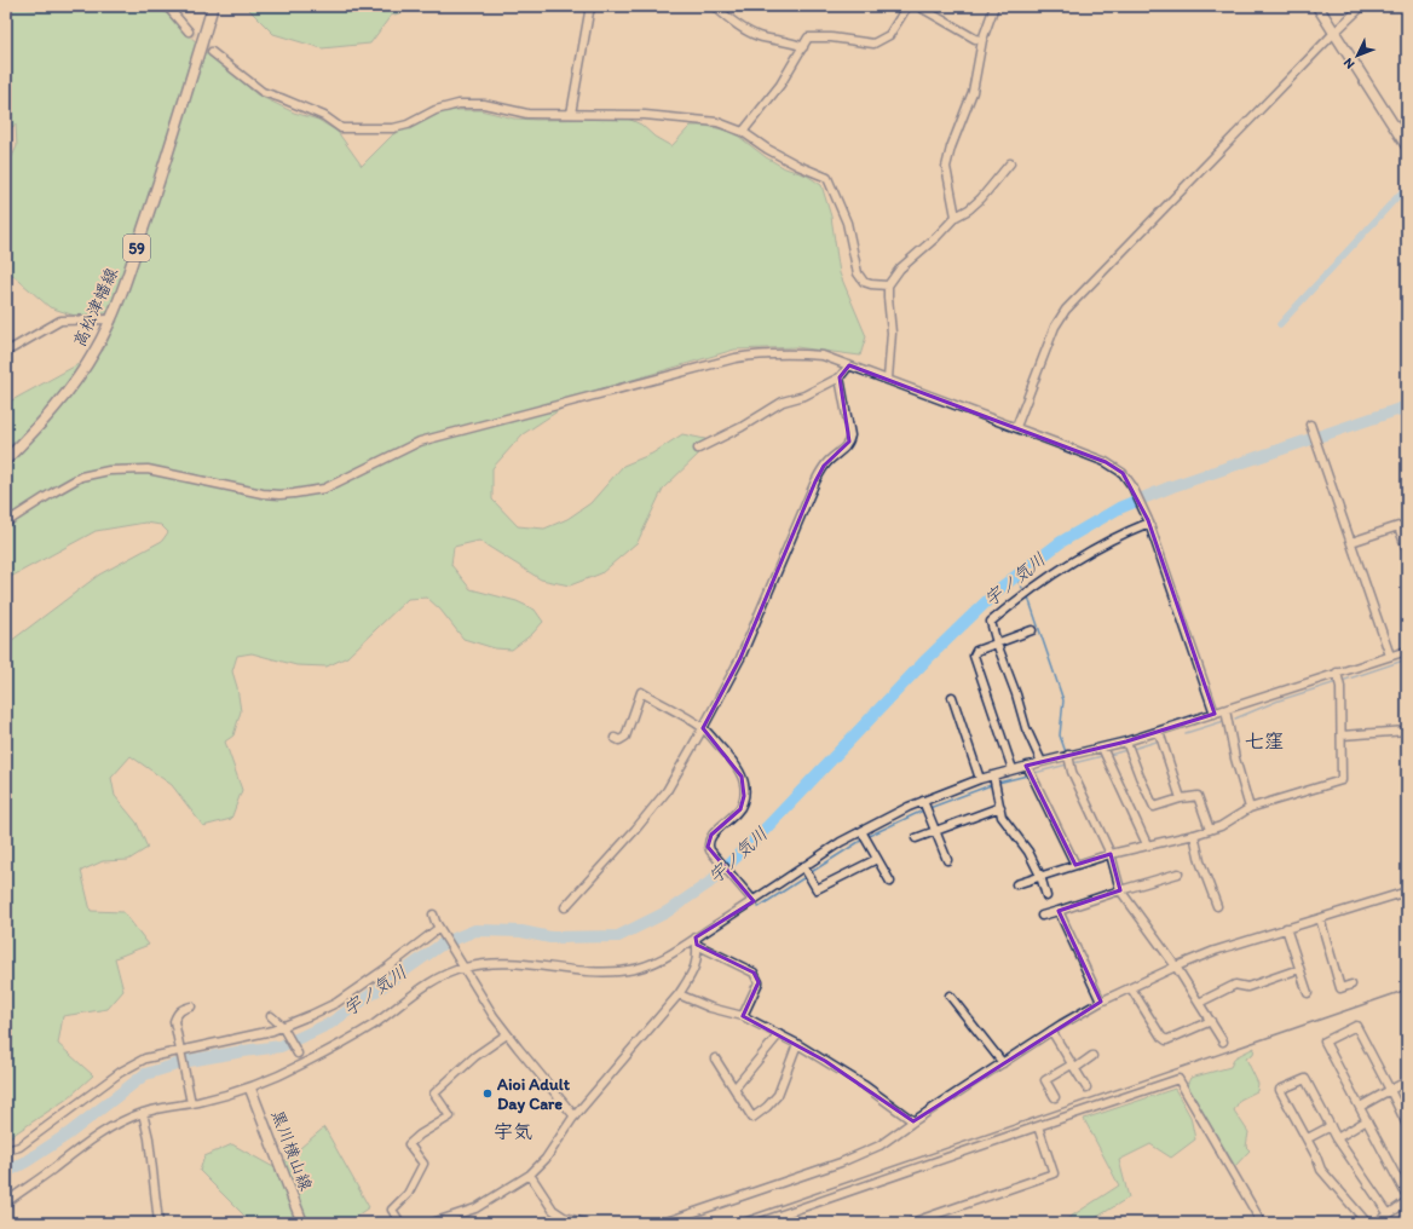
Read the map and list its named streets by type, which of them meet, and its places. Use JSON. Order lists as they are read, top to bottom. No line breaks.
{"streets":{"main road":["59","高松津幡線","黒川横山線"]},"districts":["七窪","宇気"],"water":["宇ノ気川"],"places":["Aioi Adult Day Care"],"north":"bottom left"}
